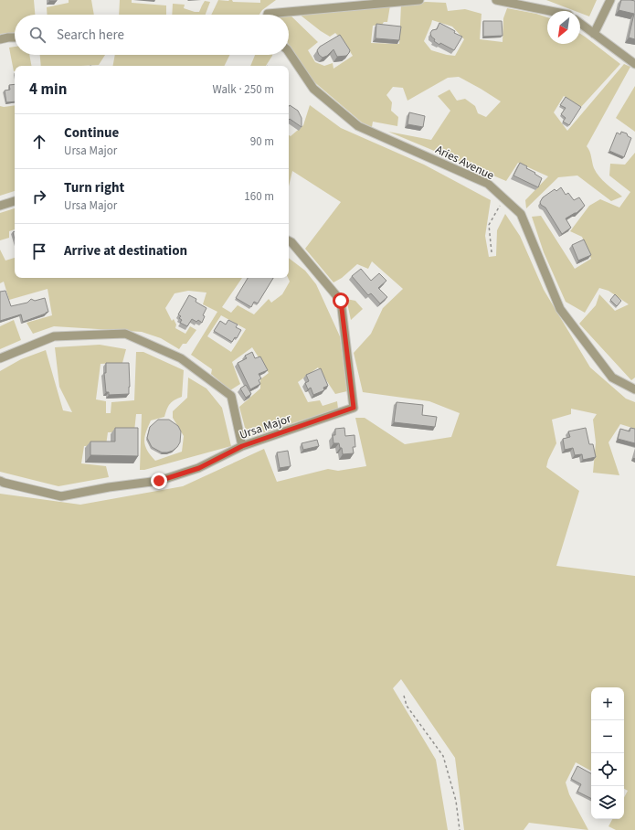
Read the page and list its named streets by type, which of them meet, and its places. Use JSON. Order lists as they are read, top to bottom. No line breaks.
{"streets":{"street":["Aries Avenue","Ursa Major"]},"north":"bottom left","page":{"search":"Search here","heading":["4 min","Walk · 250 m"],"list":[["Continue","Ursa Major","90 m"],["Turn right","Ursa Major","160 m"],"Arrive at destination"],"map_buttons":["+","−"]}}
